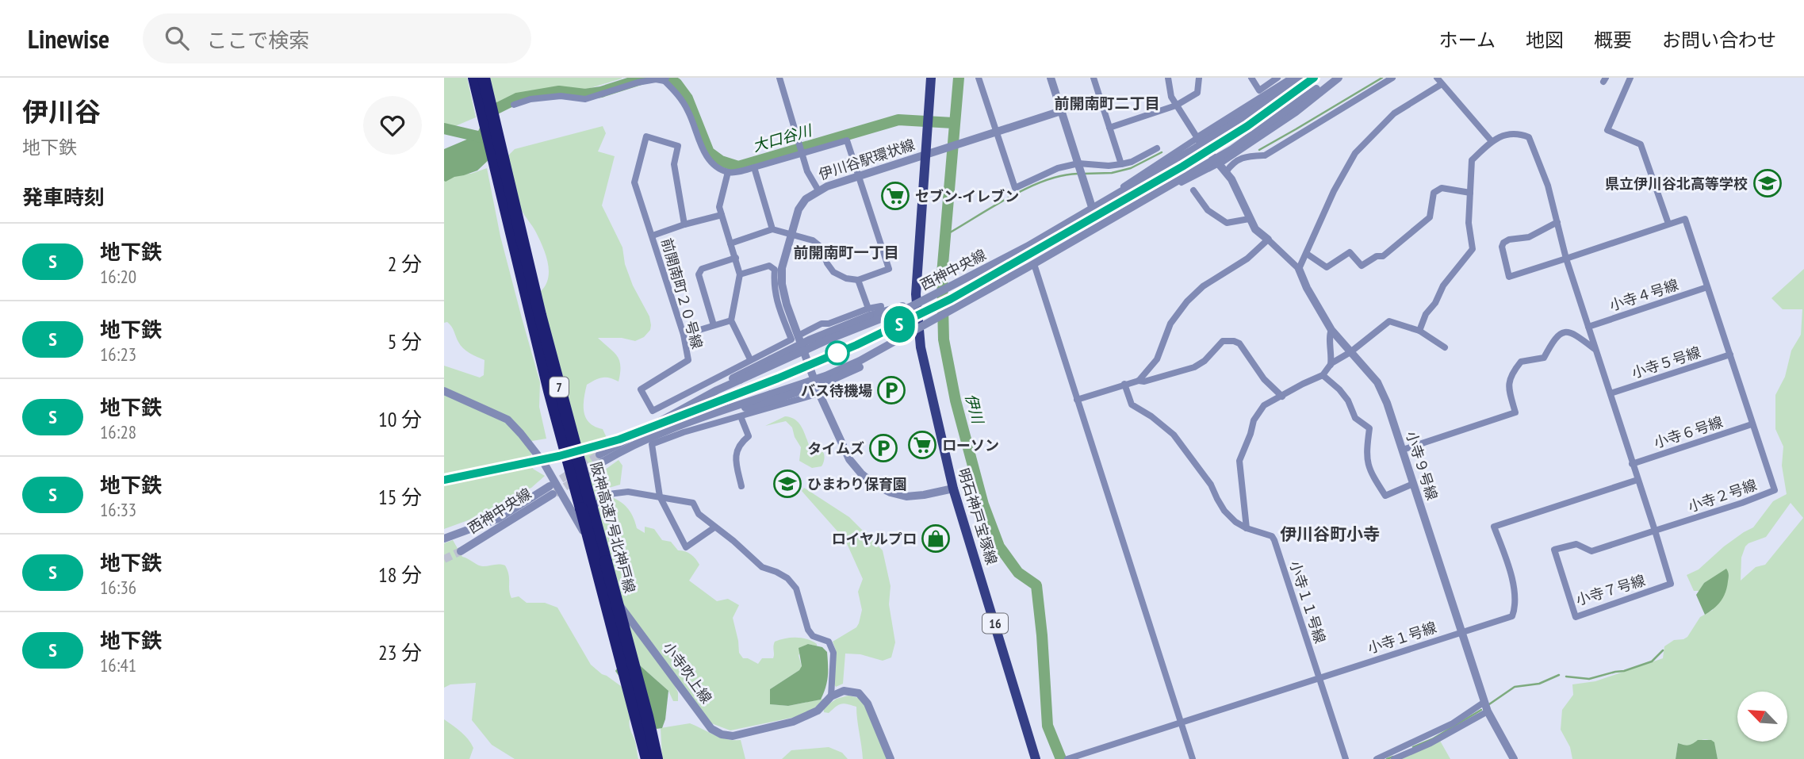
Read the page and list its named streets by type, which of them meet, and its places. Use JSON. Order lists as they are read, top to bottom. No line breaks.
{"streets":{"highway":["7","阪神高速7号北神戸線"],"main road":["明石神戸宝塚線","16"],"street":["伊川谷駅環状線","西神中央線","前開南町２０号線","小寺４号線","小寺５号線","小寺６号線","小寺９号線","小寺２号線","小寺７号線","小寺１１号線","小寺１号線","小寺吹上線"]},"crossings":[["伊川谷駅環状線","明石神戸宝塚線"],["西神中央線","小寺９号線"],["西神中央線","明石神戸宝塚線"],["小寺４号線","小寺２号線"],["小寺５号線","小寺２号線"],["小寺６号線","小寺２号線"],["小寺９号線","小寺１号線"],["小寺２号線","小寺７号線"],["阪神高速7号北神戸線","小寺吹上線"],["小寺１１号線","小寺１号線"]],"districts":["前開南町二丁目","前開南町一丁目","伊川谷町小寺"],"water":["大口谷川","伊川"],"places":{"school or university":["県立伊川谷北高等学校","ひまわり保育園"],"supermarket":["セブン-イレブン","ローソン"],"parking":["バス待機場","タイムズ"],"shop":["ロイヤルプロ"]},"lines":["metro line S"],"north":"top left","page":{"header":"Linewise","search":"ここで検索","nav":["ホーム","地図","概要","お問い合わせ"],"heading":[["伊川谷","地下鉄"],"発車時刻"],"on_map":"S","list":[{"mark":"S","name":"地下鉄","note":"16:20","value":"2 分"},{"mark":"S","name":"地下鉄","note":"16:23","value":"5 分"},{"mark":"S","name":"地下鉄","note":"16:28","value":"10 分"},{"mark":"S","name":"地下鉄","note":"16:33","value":"15 分"},{"mark":"S","name":"地下鉄","note":"16:36","value":"18 分"},{"mark":"S","name":"地下鉄","note":"16:41","value":"23 分"}]}}
